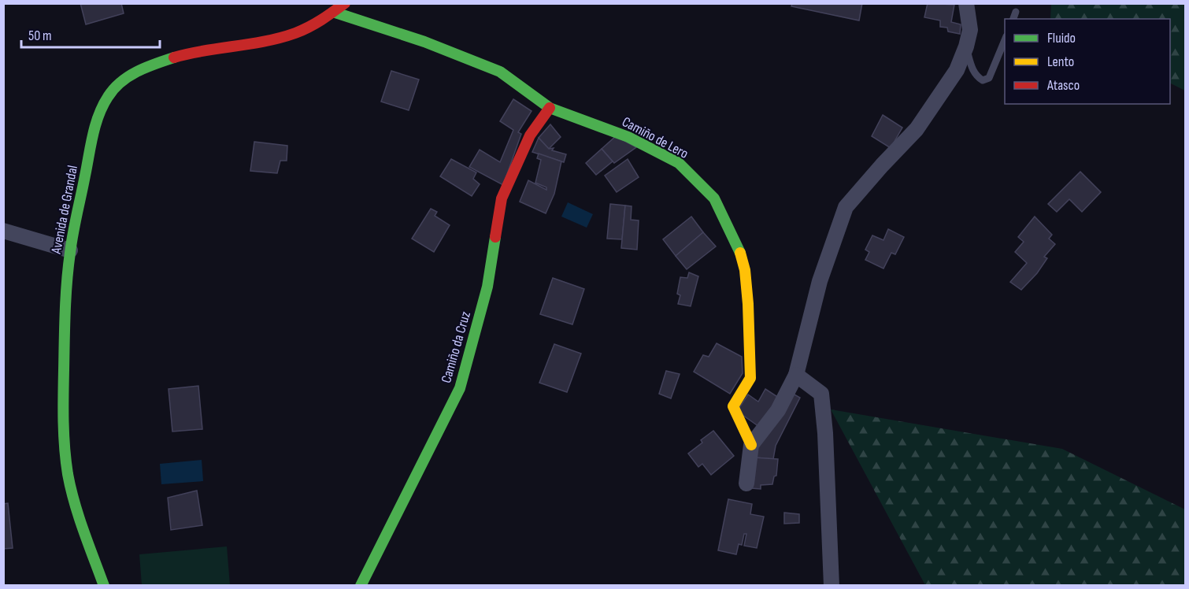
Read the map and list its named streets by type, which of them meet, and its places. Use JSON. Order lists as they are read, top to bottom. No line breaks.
{"streets":{"street":["Camiño de Lero","Avenida de Grandal","Camiño da Cruz"]},"crossings":[["Camiño de Lero","Avenida de Grandal"],["Camiño de Lero","Camiño da Cruz"]],"legend":["Fluido","Lento","Atasco"],"scale_bar":"50 m"}
